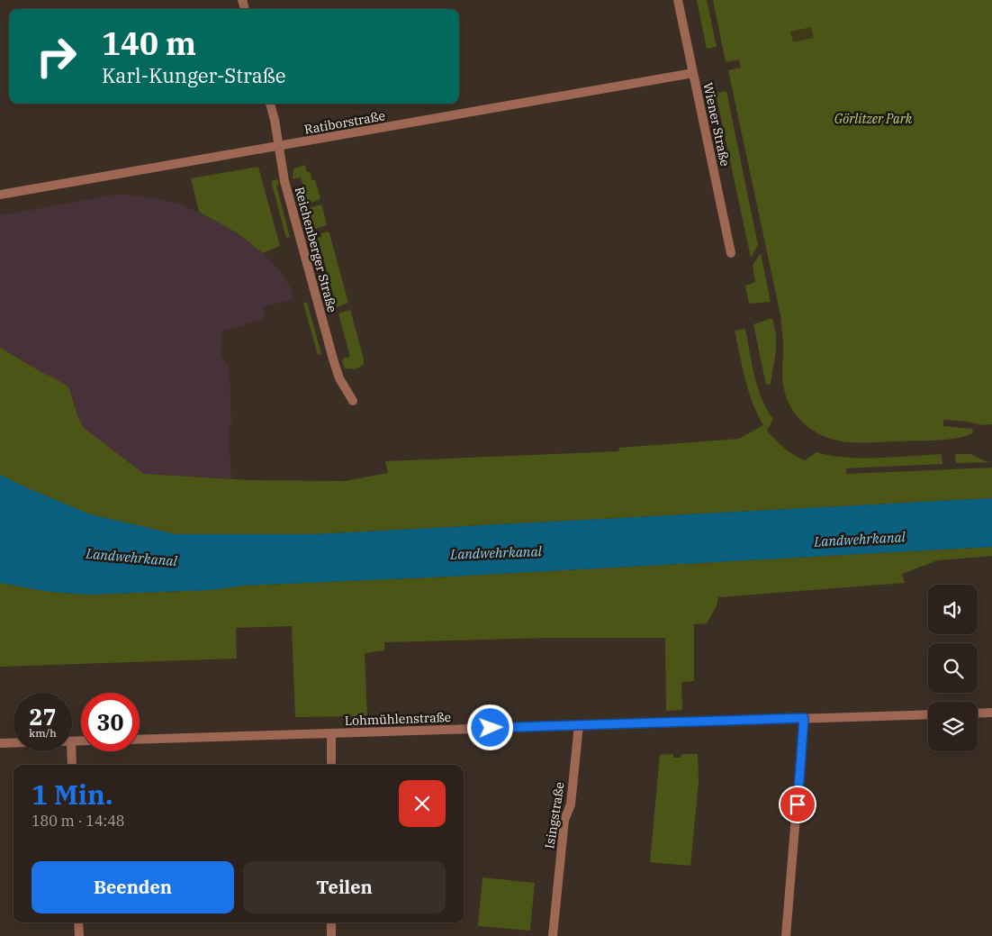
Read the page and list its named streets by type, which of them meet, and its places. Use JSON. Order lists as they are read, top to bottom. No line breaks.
{"streets":{"street":["Ratiborstraße","Wiener Straße","Reichenberger Straße","Lohmühlenstraße","Isingstraße"]},"crossings":[["Ratiborstraße","Wiener Straße"],["Ratiborstraße","Reichenberger Straße"],["Lohmühlenstraße","Isingstraße"]],"water":["Landwehrkanal"],"parks":["Görlitzer Park"],"page":{"turn":["140 m","Karl-Kunger-Straße"],"speed":"27 km/h","limit":"30","heading":["1 Min.","180 m · 14:48"],"buttons":["Beenden","Teilen"]}}
